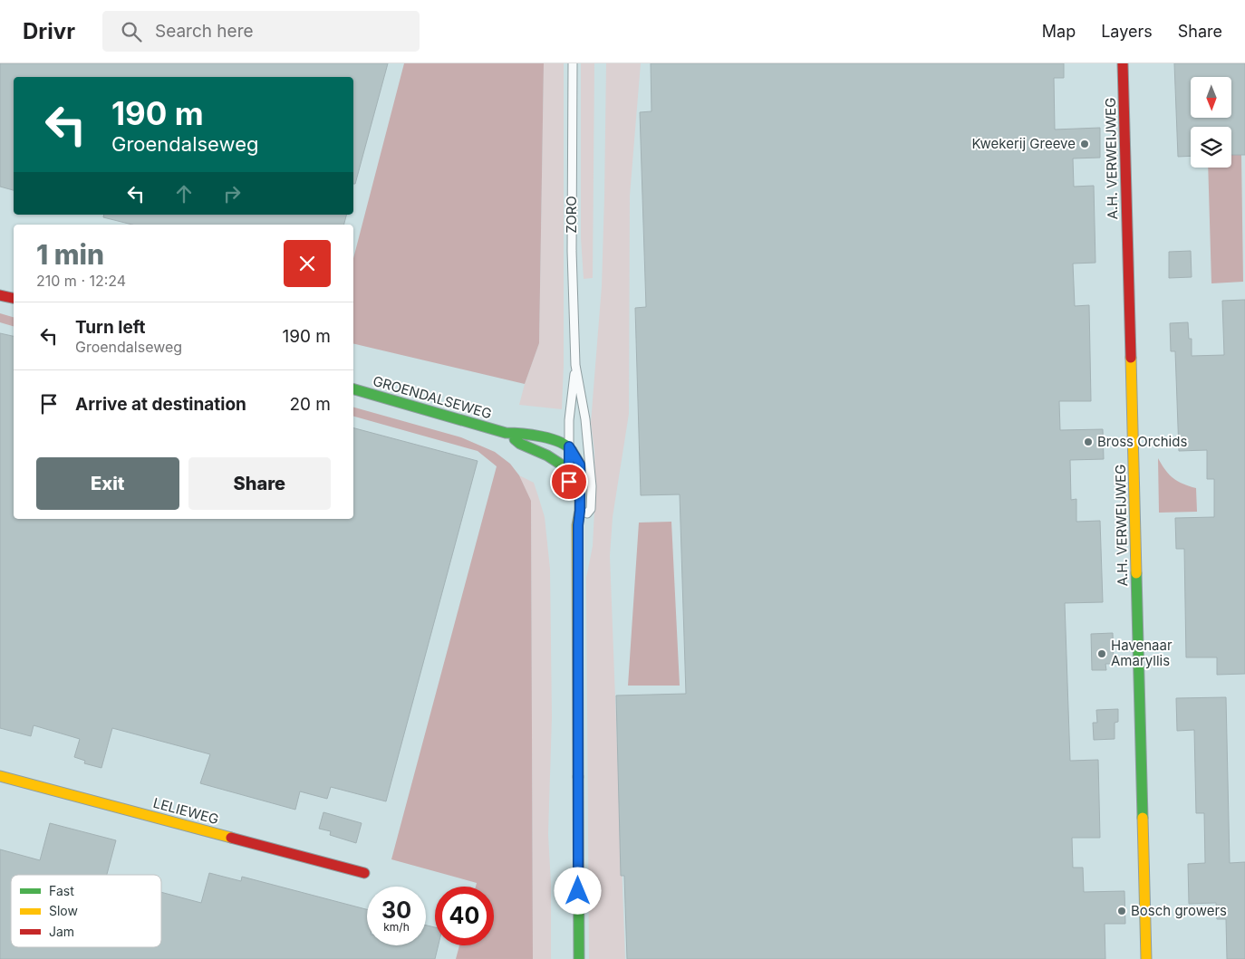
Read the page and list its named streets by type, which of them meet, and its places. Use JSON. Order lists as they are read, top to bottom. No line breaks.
{"streets":{"street":["A.H. VERWEIJWEG","GROENDALSEWEG","LELIEWEG"],"lane":["ZORO"]},"crossings":[["ZORO","GROENDALSEWEG"]],"places":["Kwekerij Greeve","Bross Orchids","Havenaar Amaryllis","Bosch growers"],"legend":["Fast","Slow","Jam"],"north":"bottom","page":{"header":"Drivr","search":"Search here","nav":["Map","Layers","Share"],"turn":["190 m","Groendalseweg"],"heading":["1 min","210 m · 12:24"],"list":[{"name":"Turn left","note":"Groendalseweg","value":"190 m"},{"name":"Arrive at destination","value":"20 m"}],"buttons":["Exit","Share"],"speed":"30 km/h","limit":"40"}}
